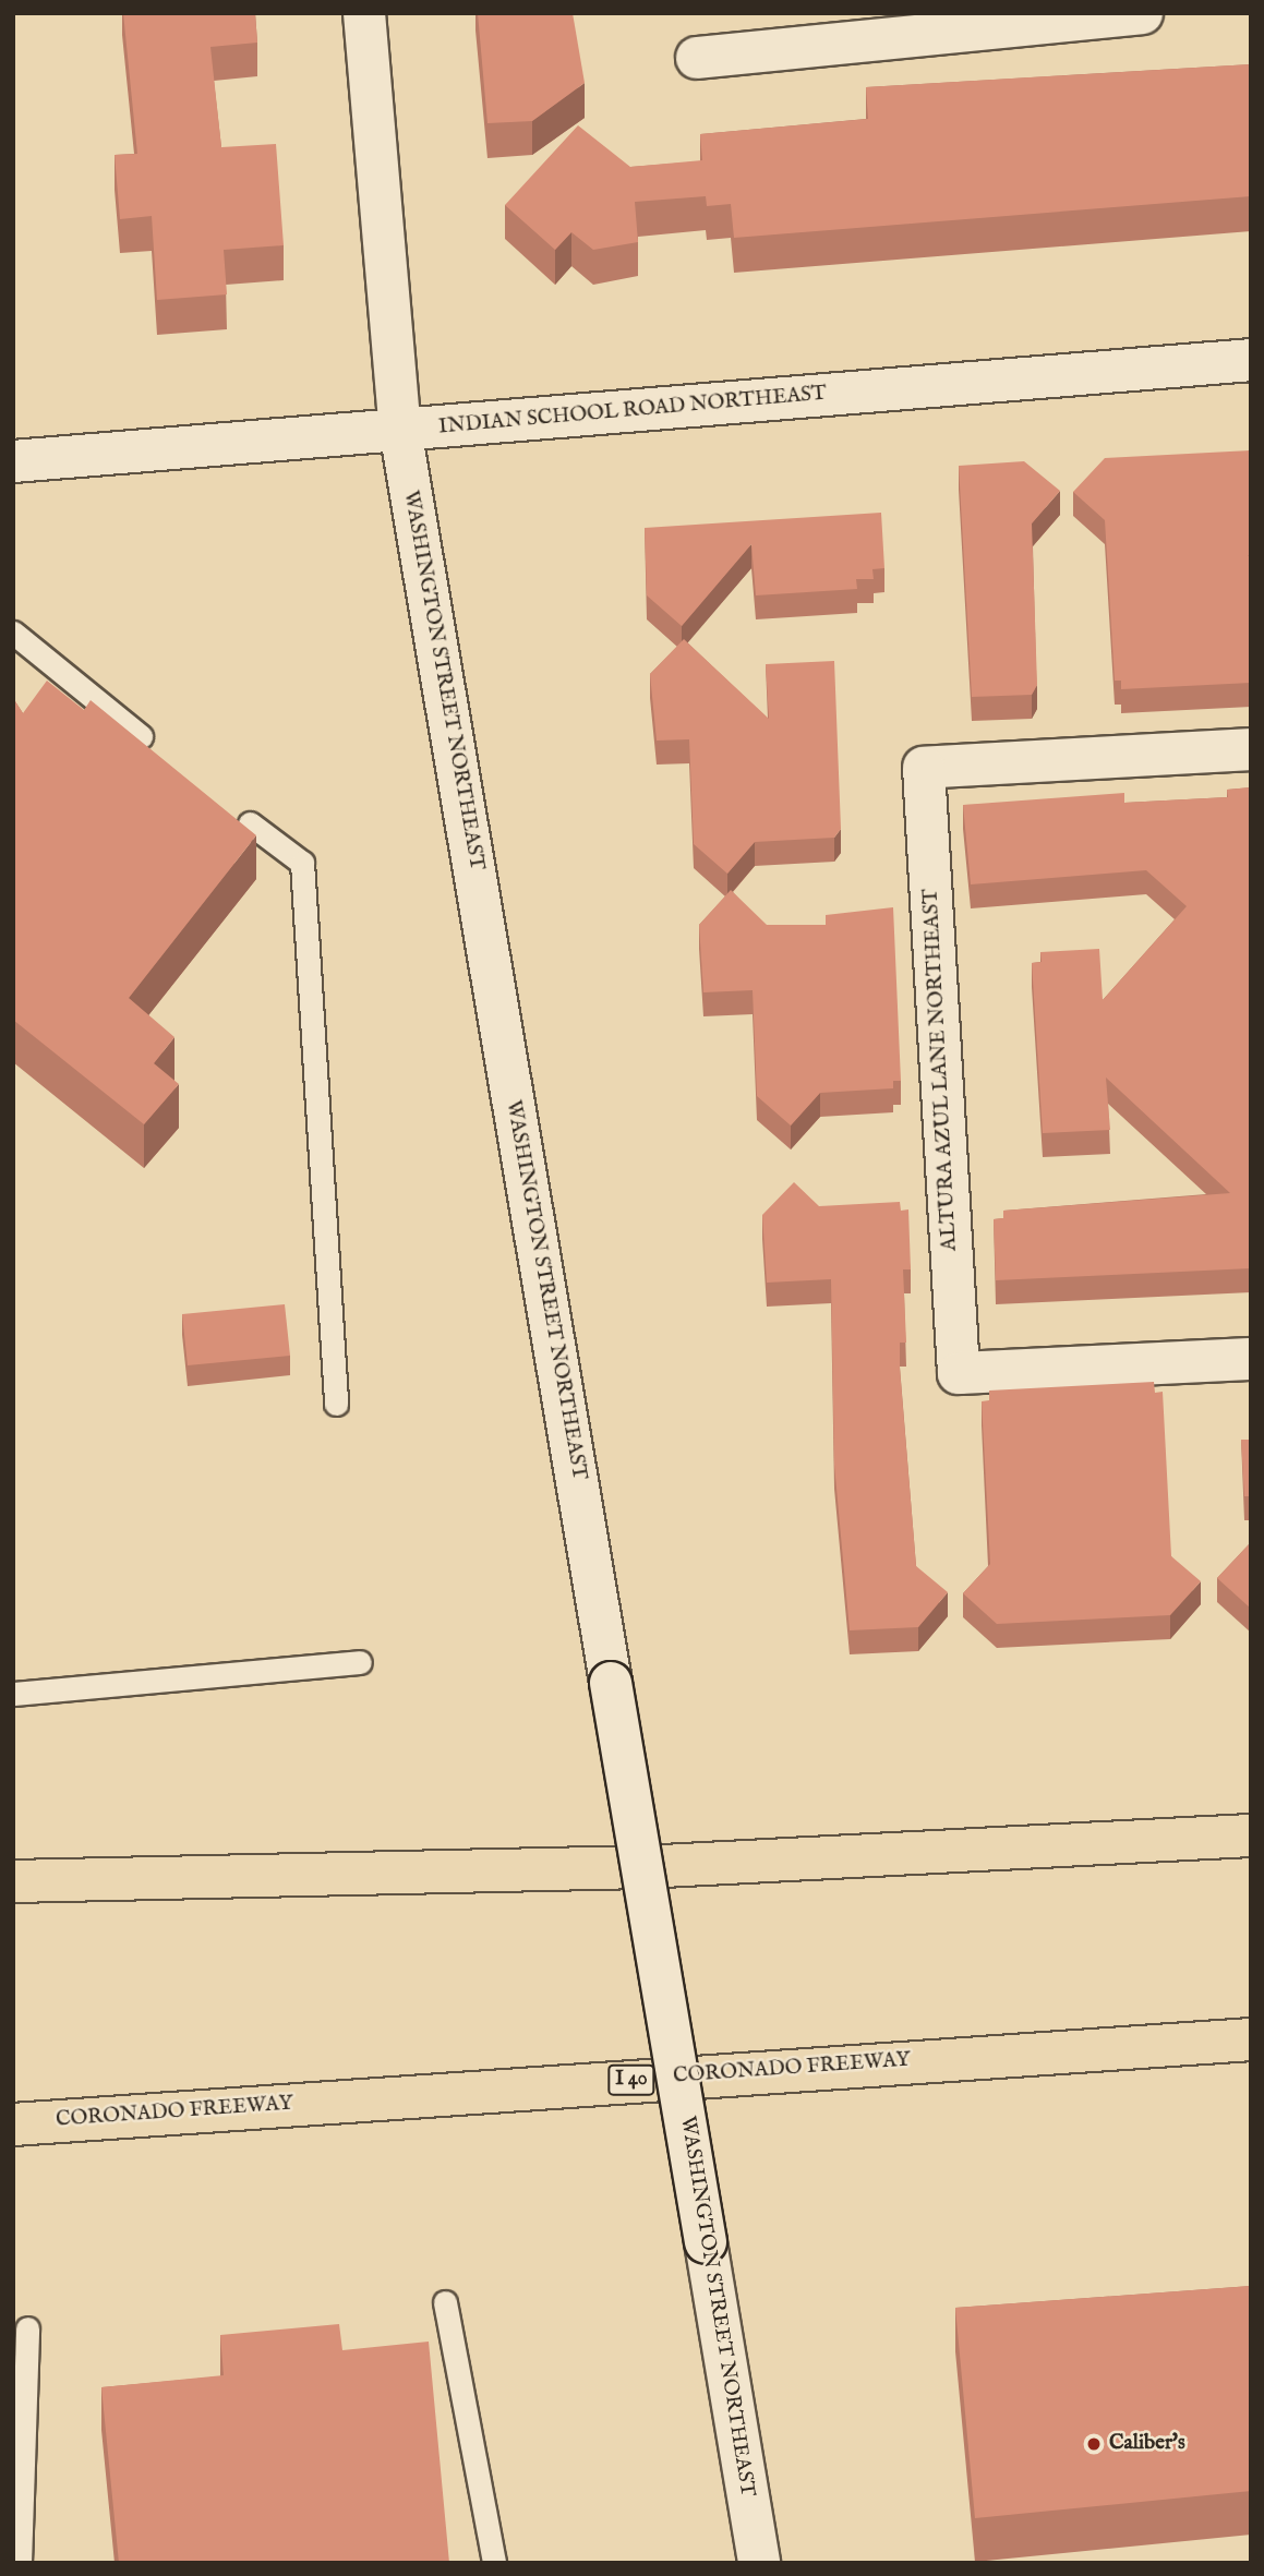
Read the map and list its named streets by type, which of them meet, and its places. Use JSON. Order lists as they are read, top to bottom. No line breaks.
{"streets":{"highway":["CORONADO FREEWAY","I 40"],"street":["INDIAN SCHOOL ROAD NORTHEAST","WASHINGTON STREET NORTHEAST","ALTURA AZUL LANE NORTHEAST"]},"crossings":[["INDIAN SCHOOL ROAD NORTHEAST","WASHINGTON STREET NORTHEAST"]],"places":["Caliber's"]}
